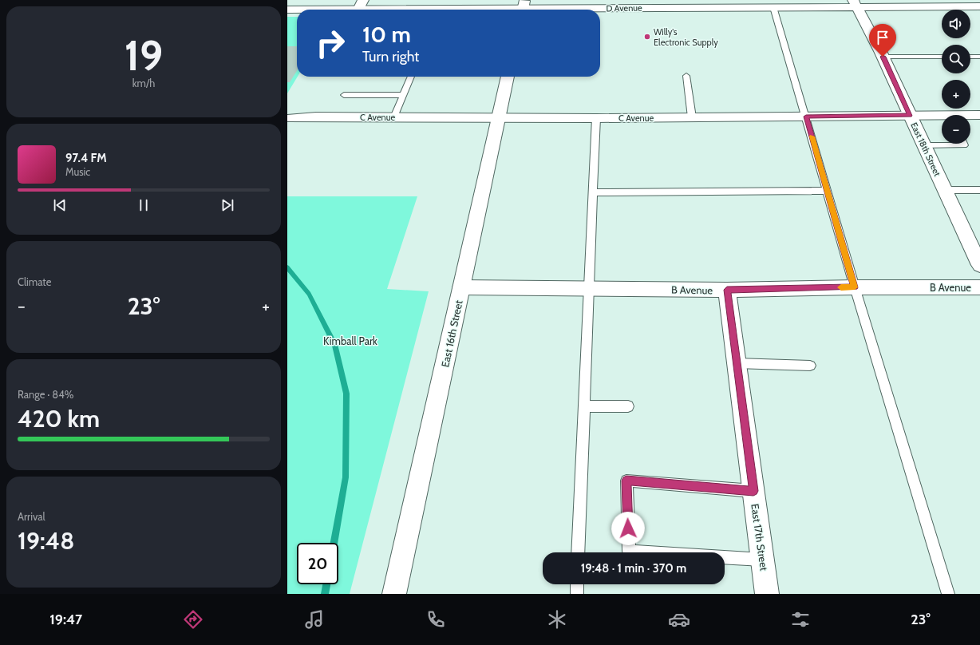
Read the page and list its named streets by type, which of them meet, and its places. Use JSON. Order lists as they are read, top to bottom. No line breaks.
{"streets":{"street":["D Avenue","C Avenue","East 18th Street","B Avenue","East 16th Street","East 17th Street"]},"crossings":[["D Avenue","East 18th Street"],["C Avenue","East 18th Street"],["C Avenue","East 16th Street"],["B Avenue","East 16th Street"],["B Avenue","East 17th Street"]],"parks":["Kimball Park"],"places":["Willy's Electronic Supply"],"page":{"tile":[["19","km/h"],"Climate",["Range · 84%","420 km"],["Arrival","19:48"]],"map_buttons":["+","−"],"turn":["10 m","Turn right"],"song":["97.4 FM","Music"],"heat":["−","23°","+"],"limit":"20","trip":"19:48 · 1 min · 370 m","tabs":["19:47","23°"]}}
